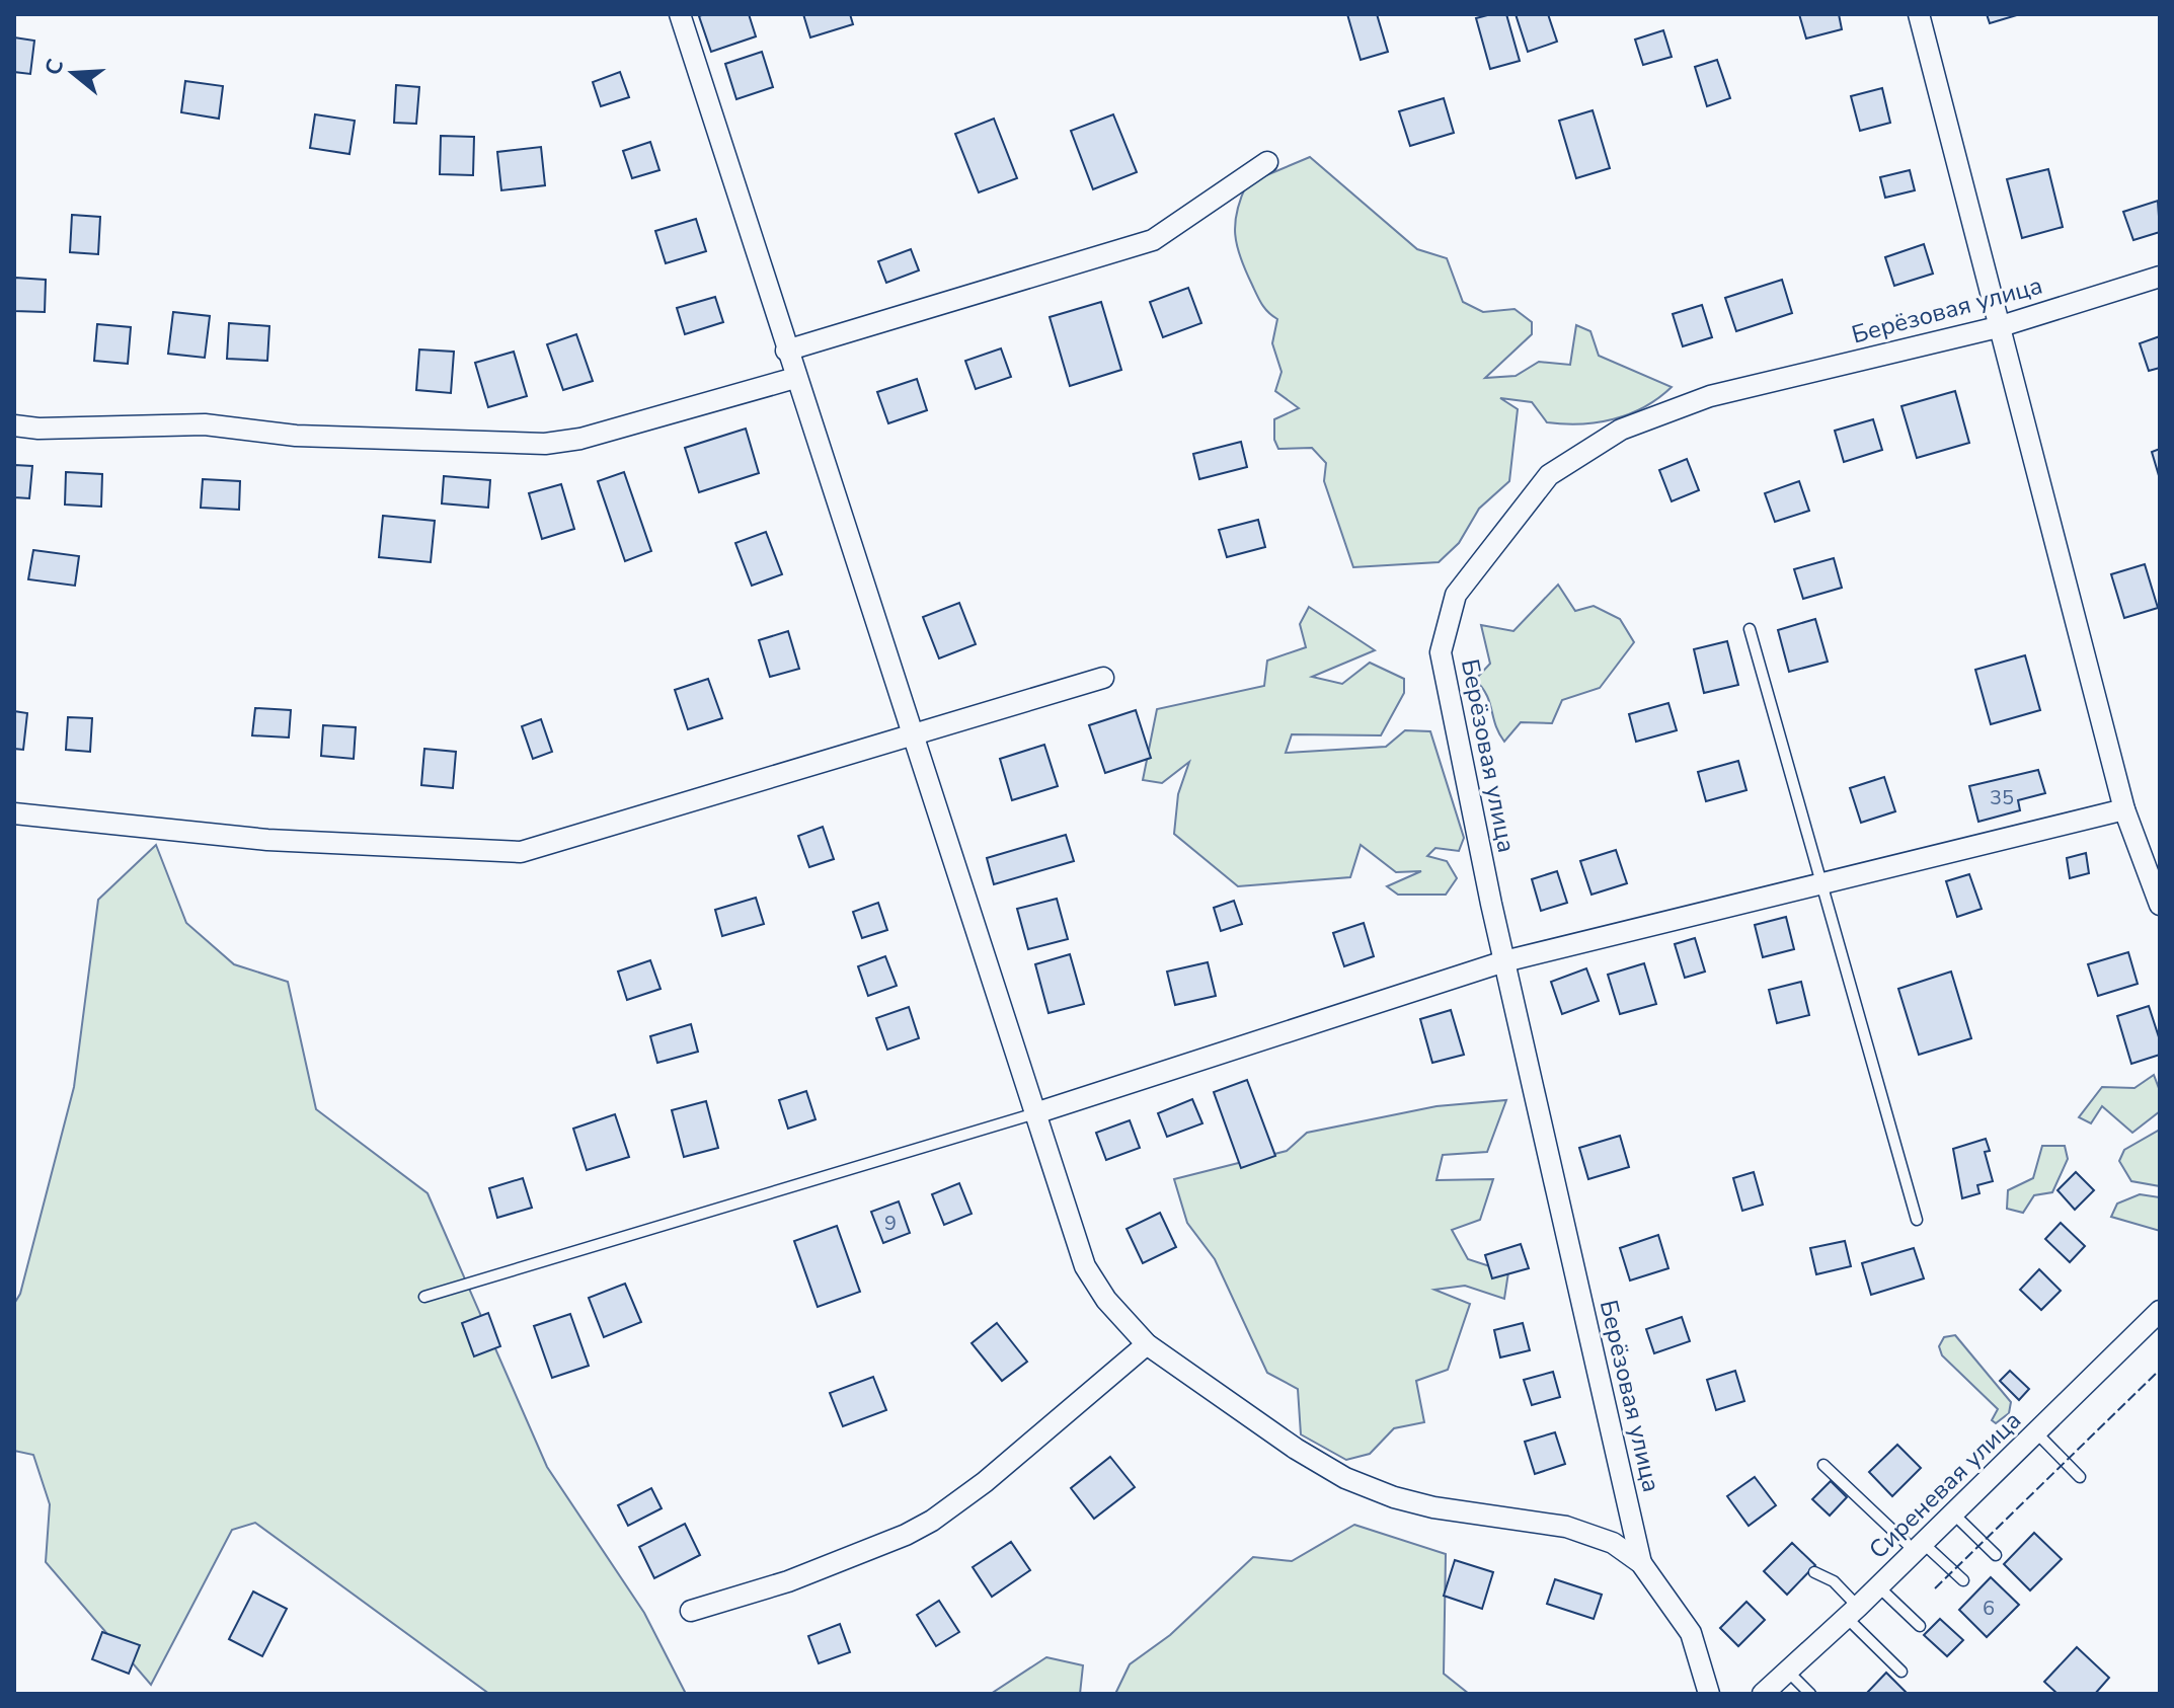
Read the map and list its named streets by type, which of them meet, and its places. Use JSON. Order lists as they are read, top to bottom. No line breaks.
{"streets":{"street":["Берёзовая улица","Сиреневая улица"]},"house_numbers":["35","9","6"],"north":"left"}
